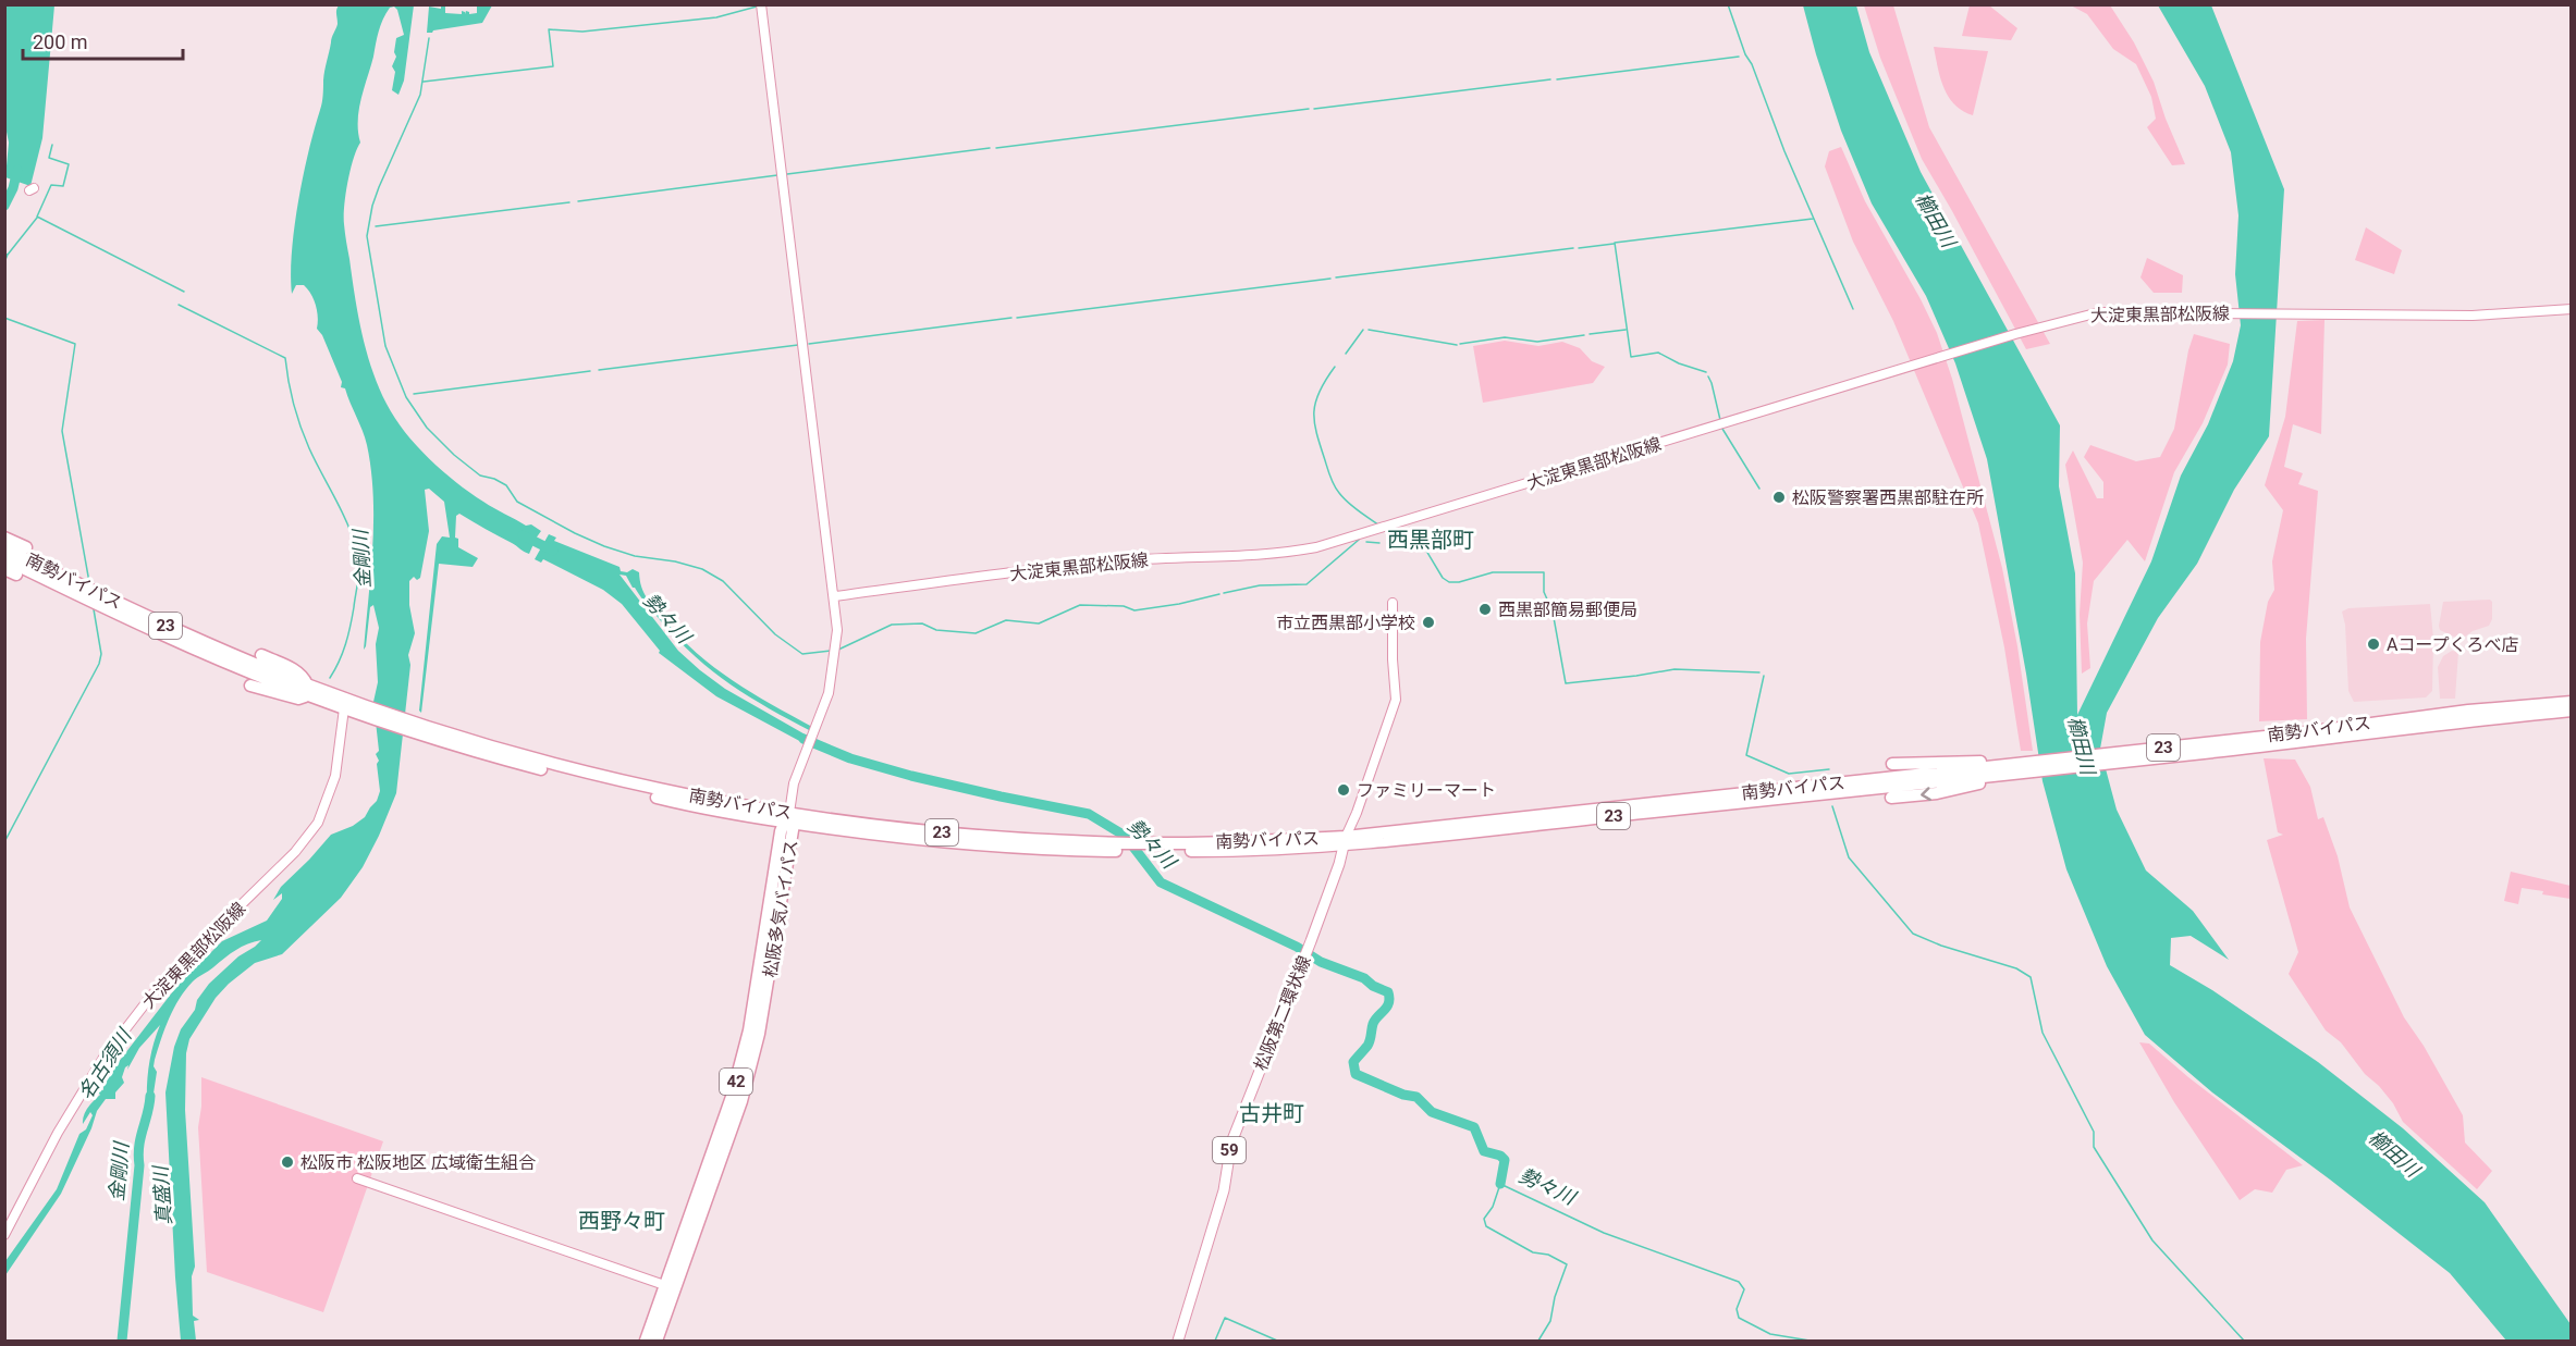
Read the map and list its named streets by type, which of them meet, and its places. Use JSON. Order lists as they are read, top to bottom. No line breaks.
{"streets":{"highway":["南勢バイパス","23","松阪多気バイパス","42"],"main road":["大淀東黒部松阪線","松阪第二環状線","59"]},"crossings":[["大淀東黒部松阪線","南勢バイパス"],["南勢バイパス","松阪多気バイパス"],["南勢バイパス","松阪第二環状線"]],"districts":["西黒部町","古井町","西野々町"],"water":["櫛田川","金剛川","勢々川","名古須川","真盛川"],"places":["松阪警察署西黒部駐在所","西黒部簡易郵便局","市立西黒部小学校","Aコープくろべ店","ファミリーマート","松阪市 松阪地区 広域衛生組合"],"scale_bar":"200 m"}
